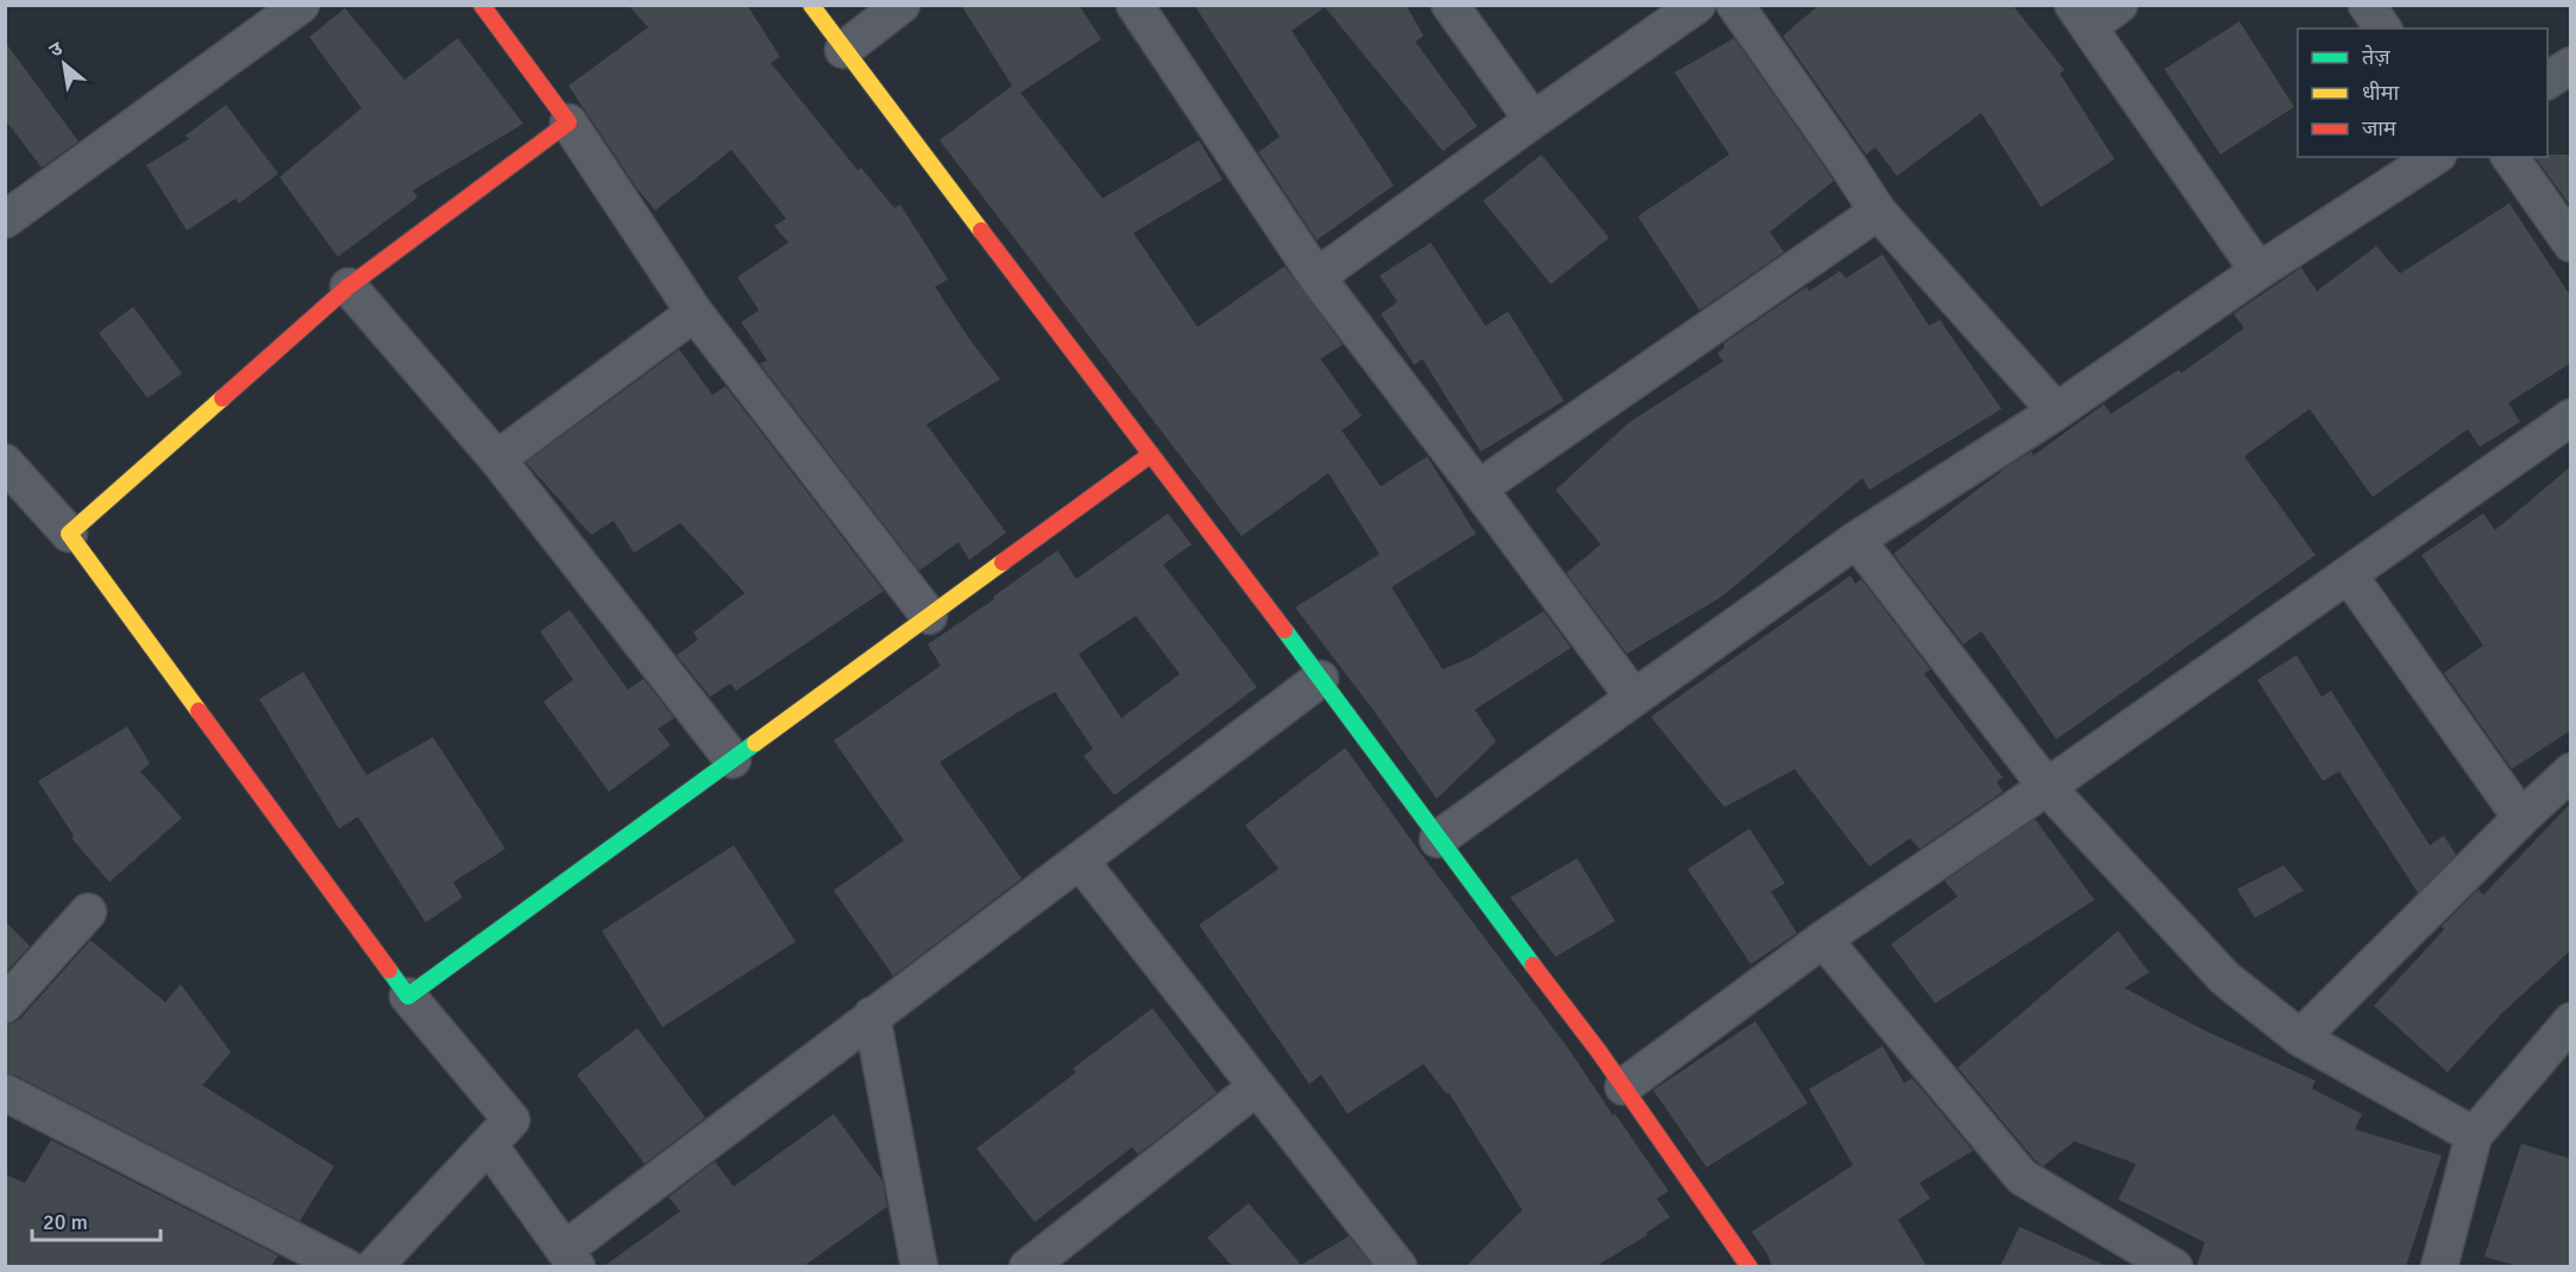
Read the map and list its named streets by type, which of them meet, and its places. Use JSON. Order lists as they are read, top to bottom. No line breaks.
{"legend":["तेज़","धीमा","जाम"],"scale_bar":"20 m","north":"top left"}
